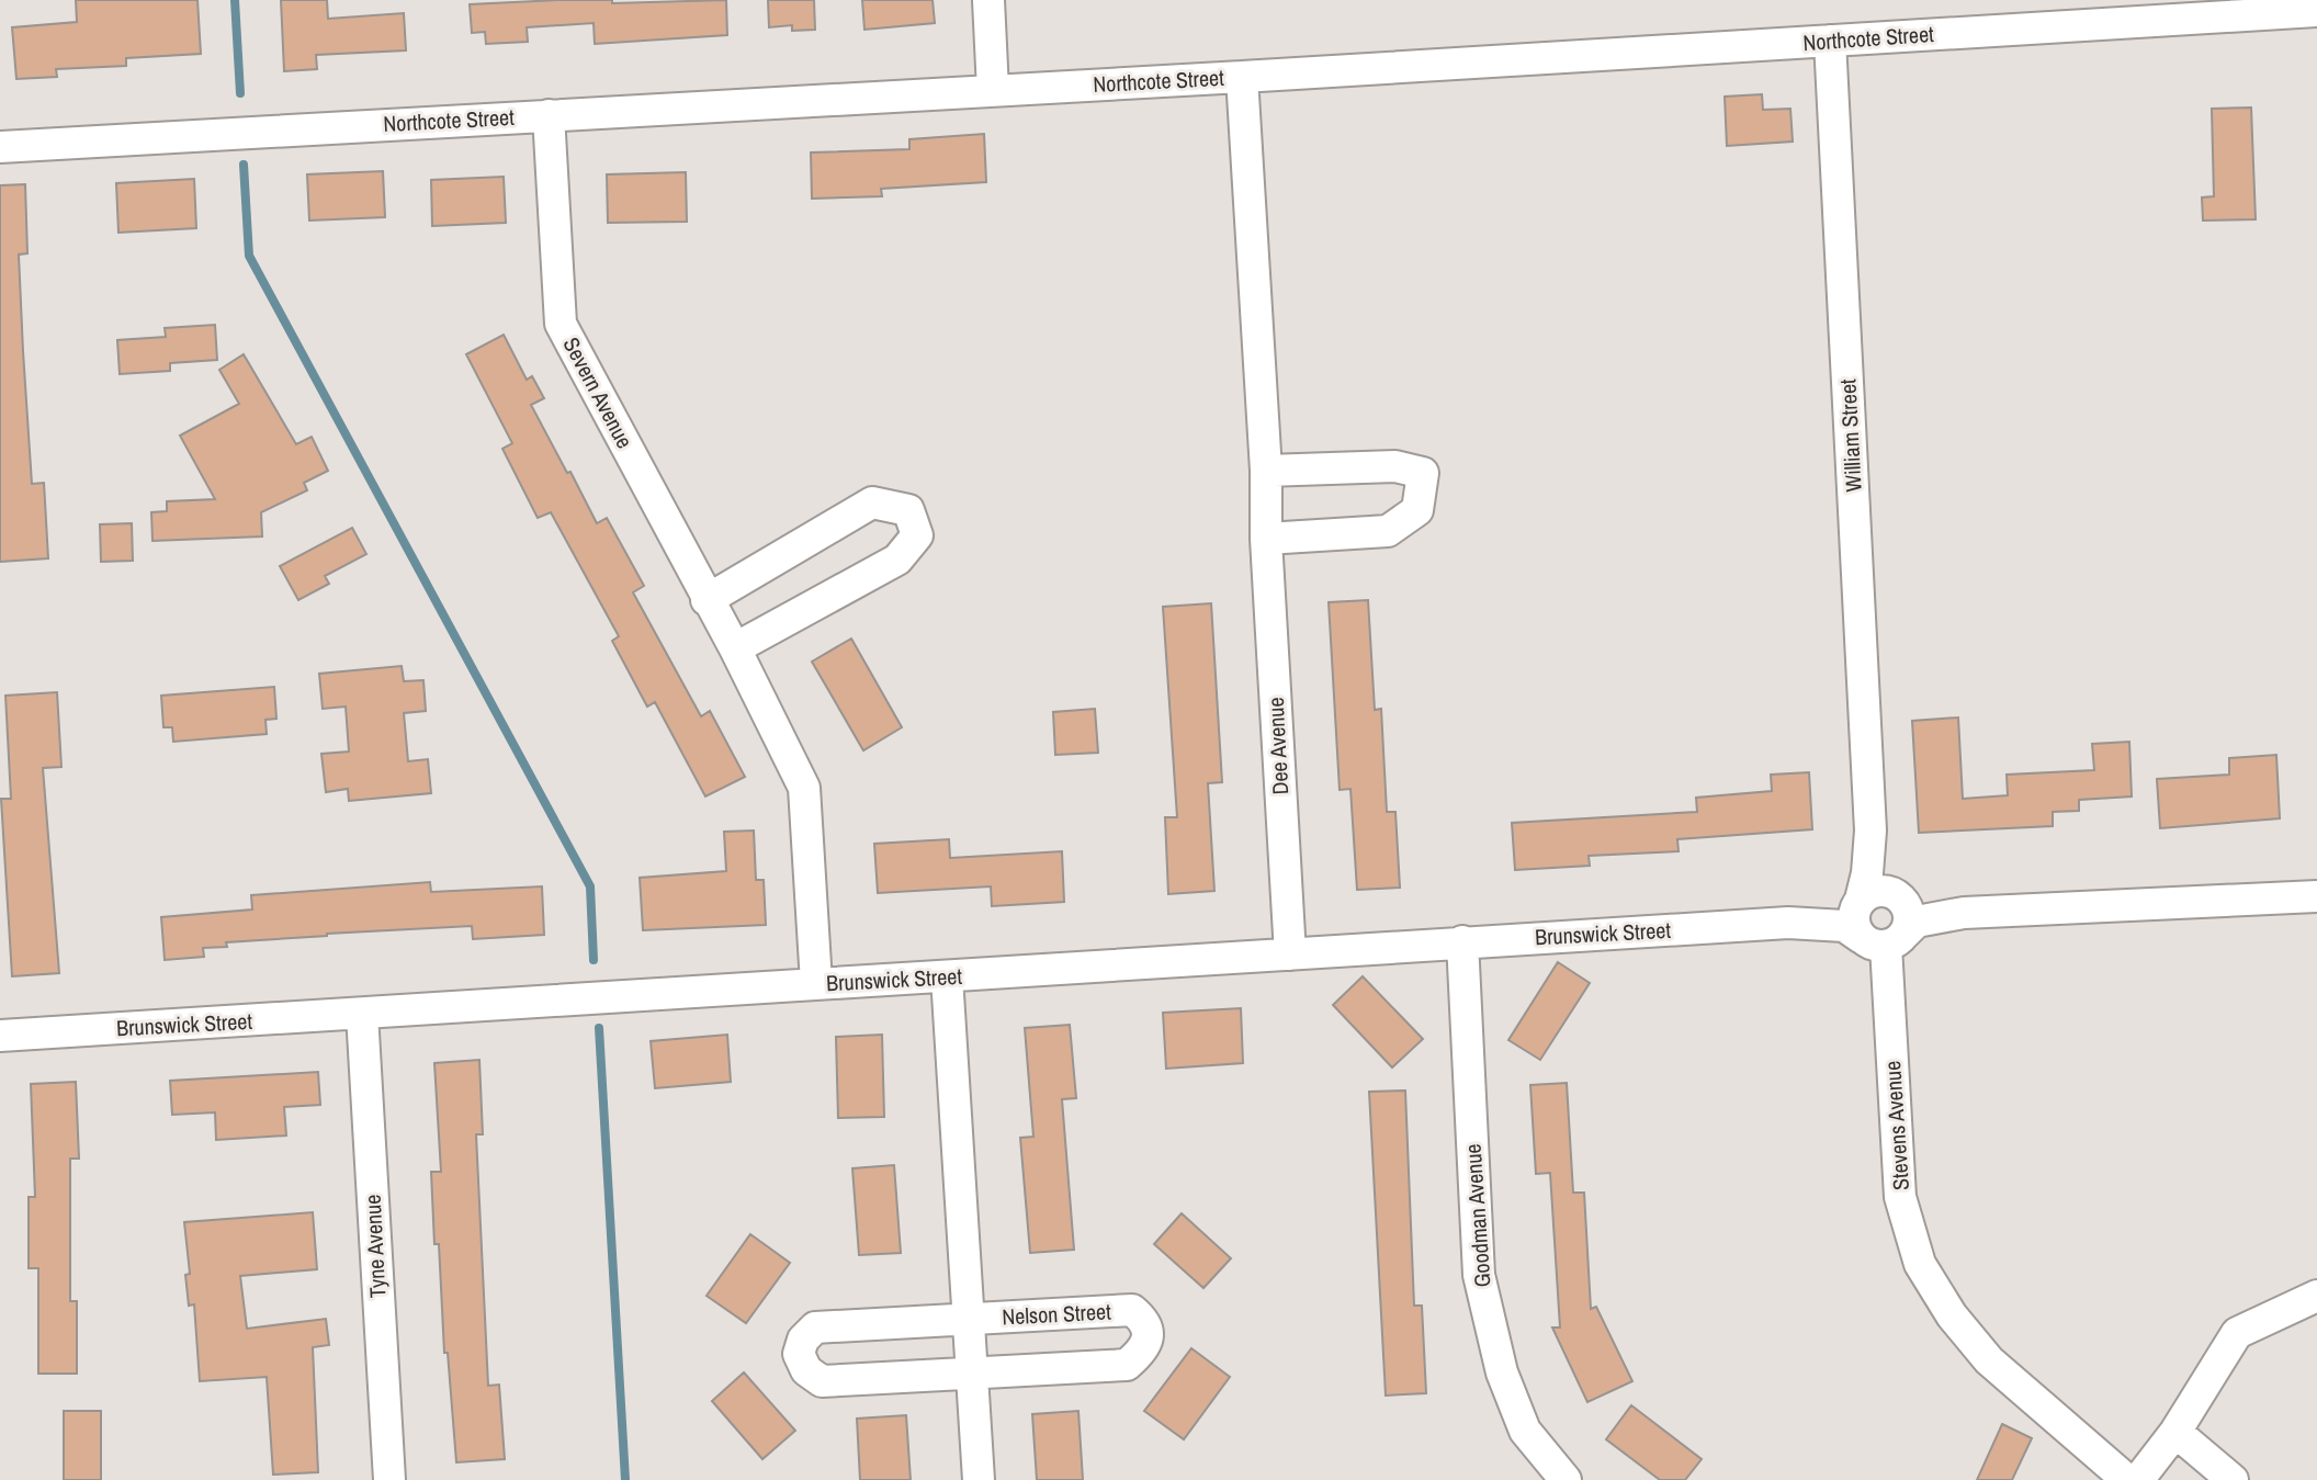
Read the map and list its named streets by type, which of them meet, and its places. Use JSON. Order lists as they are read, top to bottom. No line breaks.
{"streets":{"street":["Northcote Street","Severn Avenue","William Street","Dee Avenue","Brunswick Street","Stevens Avenue","Goodman Avenue","Tyne Avenue","Nelson Street"]},"crossings":[["Northcote Street","Severn Avenue"],["Northcote Street","William Street"],["Northcote Street","Dee Avenue"],["Severn Avenue","Brunswick Street"],["William Street","Brunswick Street"],["William Street","Stevens Avenue"],["Dee Avenue","Brunswick Street"],["Brunswick Street","Stevens Avenue"],["Brunswick Street","Goodman Avenue"],["Brunswick Street","Tyne Avenue"]]}
